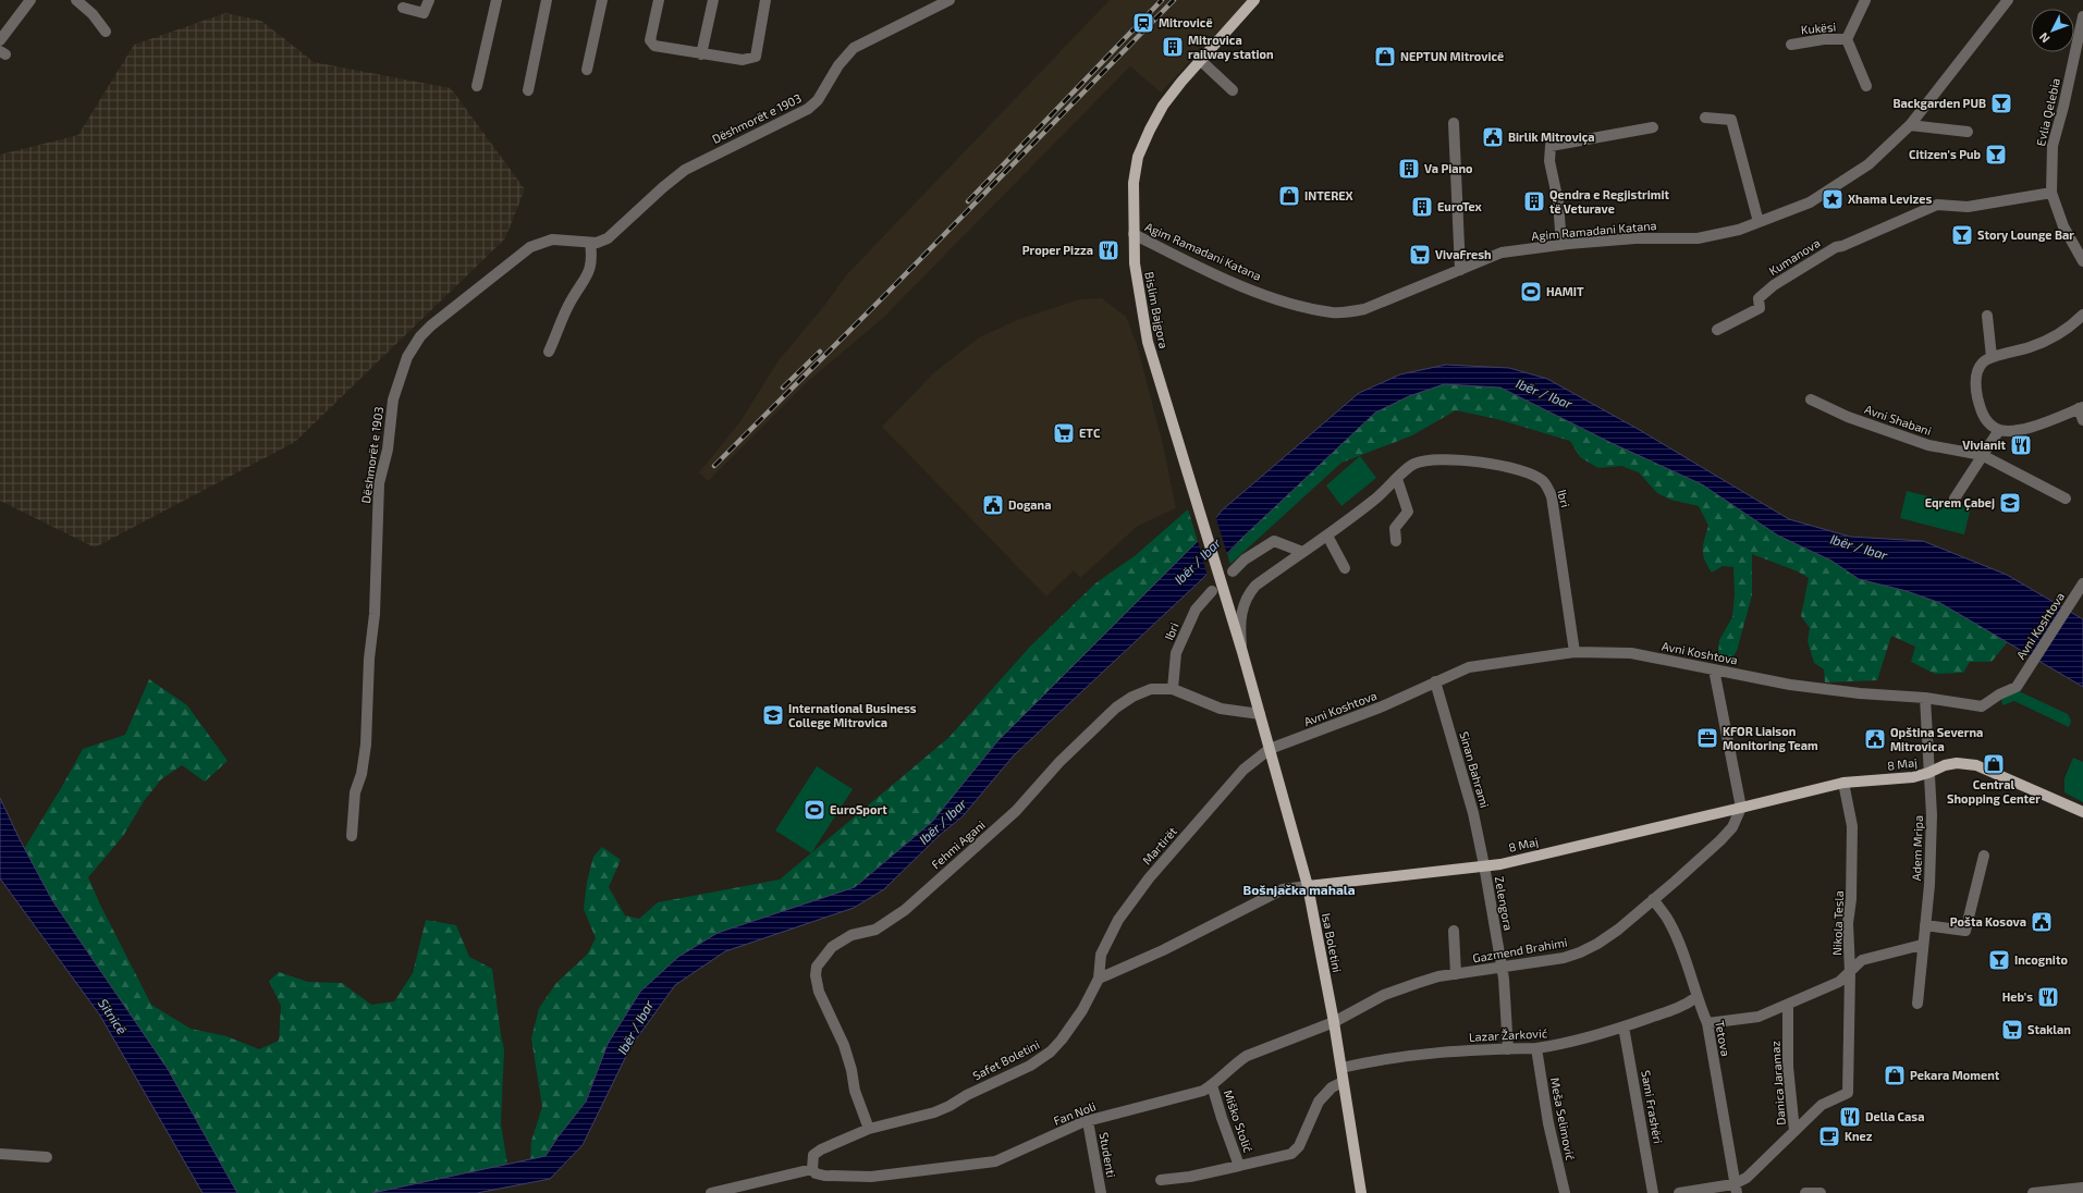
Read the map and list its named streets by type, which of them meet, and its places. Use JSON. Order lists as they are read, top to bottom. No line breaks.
{"streets":{"main road":["Bislim Bajgora","8 Maj","Isa Boletini"],"street":["Kukësi","Evlia Qelebia","Dëshmorët e 1903","Agim Ramadani Katana","Kumanova","Avni Shabani","Ibri","Avni Koshtova","Sinan Bahrami","Fehmi Agani","Martirët","Adem Mripa","Zelengora","Nikola Tesla","Gazmend Brahimi","Lazar Žarković","Tetova","Safet Boletini","Danica Jaramaz","Sami Frashëri","Fan Noli","Meša Selimović","Miško Stolić","Studenti"]},"crossings":[["Evlia Qelebia","Kumanova"],["Agim Ramadani Katana","Bislim Bajgora"],["Bislim Bajgora","Ibri"],["Bislim Bajgora","Isa Boletini"],["Ibri","Avni Koshtova"],["Ibri","Fehmi Agani"],["Ibri","Isa Boletini"],["Avni Koshtova","Sinan Bahrami"],["Avni Koshtova","Martirët"],["Avni Koshtova","Adem Mripa"],["Avni Koshtova","Isa Boletini"],["8 Maj","Sinan Bahrami"],["8 Maj","Adem Mripa"],["8 Maj","Zelengora"],["8 Maj","Nikola Tesla"],["8 Maj","Isa Boletini"],["8 Maj","Gazmend Brahimi"],["Sinan Bahrami","Zelengora"],["Fehmi Agani","Isa Boletini"],["Fehmi Agani","Safet Boletini"],["Martirët","Isa Boletini"],["Martirët","Safet Boletini"],["Zelengora","Gazmend Brahimi"],["Zelengora","Lazar Žarković"],["Nikola Tesla","Danica Jaramaz"],["Isa Boletini","Gazmend Brahimi"],["Isa Boletini","Lazar Žarković"],["Isa Boletini","Fan Noli"],["Isa Boletini","Miško Stolić"],["Gazmend Brahimi","Tetova"],["Gazmend Brahimi","Fan Noli"],["Lazar Žarković","Tetova"],["Lazar Žarković","Sami Frashëri"],["Lazar Žarković","Meša Selimović"],["Tetova","Danica Jaramaz"],["Safet Boletini","Fan Noli"],["Fan Noli","Miško Stolić"],["Fan Noli","Studenti"]],"districts":["Bošnjačka mahala"],"water":["Ibër / Ibar","Sitnicë"],"places":{"station":["Mitrovicë"],"building":["Mitrovica railway station","Va Piano","Qendra e Regjistrimit të Veturave","EuroTex"],"shop":["NEPTUN Mitrovicë","INTEREX","Central Shopping Center","Pekara Moment"],"bar":["Backgarden PUB","Citizen's Pub","Story Lounge Bar","Incognito"],"public building":["Birlik Mitroviça","Dogana","Opština Severna Mitrovica","Pošta Kosova"],"place":["Xhama Levizes"],"restaurant":["Proper Pizza","Vivianit","Heb's","Della Casa"],"supermarket":["VivaFresh","ETC","Staklan"],"sports":["HAMIT","EuroSport"],"school or university":["Eqrem Çabej","International Business College Mitrovica"],"office":["KFOR Liaison Monitoring Team"],"cafe":["Knez"]},"north":"bottom left"}
